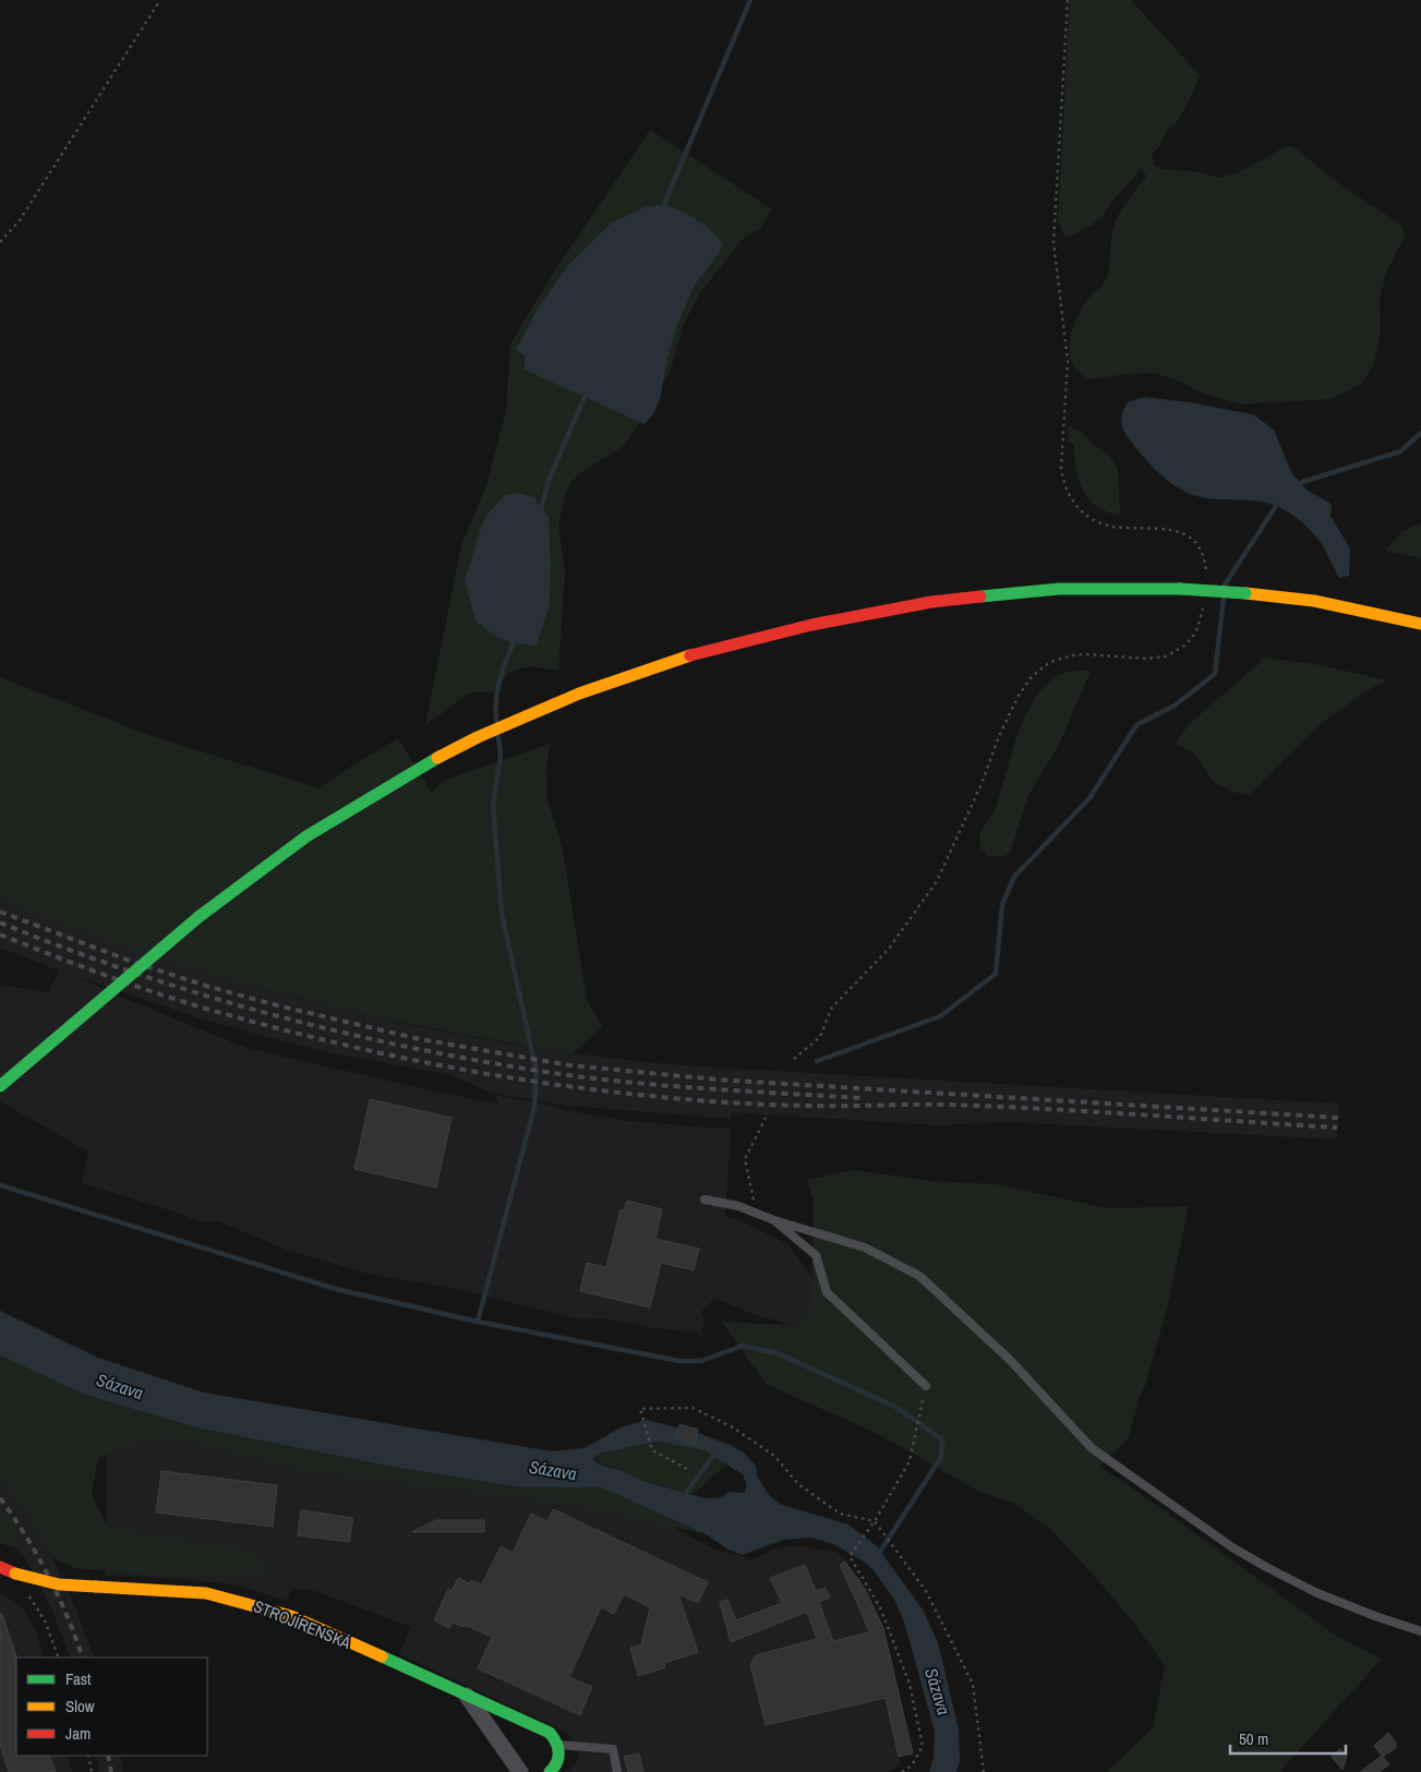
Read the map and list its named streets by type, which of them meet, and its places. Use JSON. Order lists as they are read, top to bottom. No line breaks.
{"streets":{"main road":["STROJÍRENSKÁ"]},"water":["Sázava"],"legend":["Fast","Slow","Jam"],"scale_bar":"50 m"}
